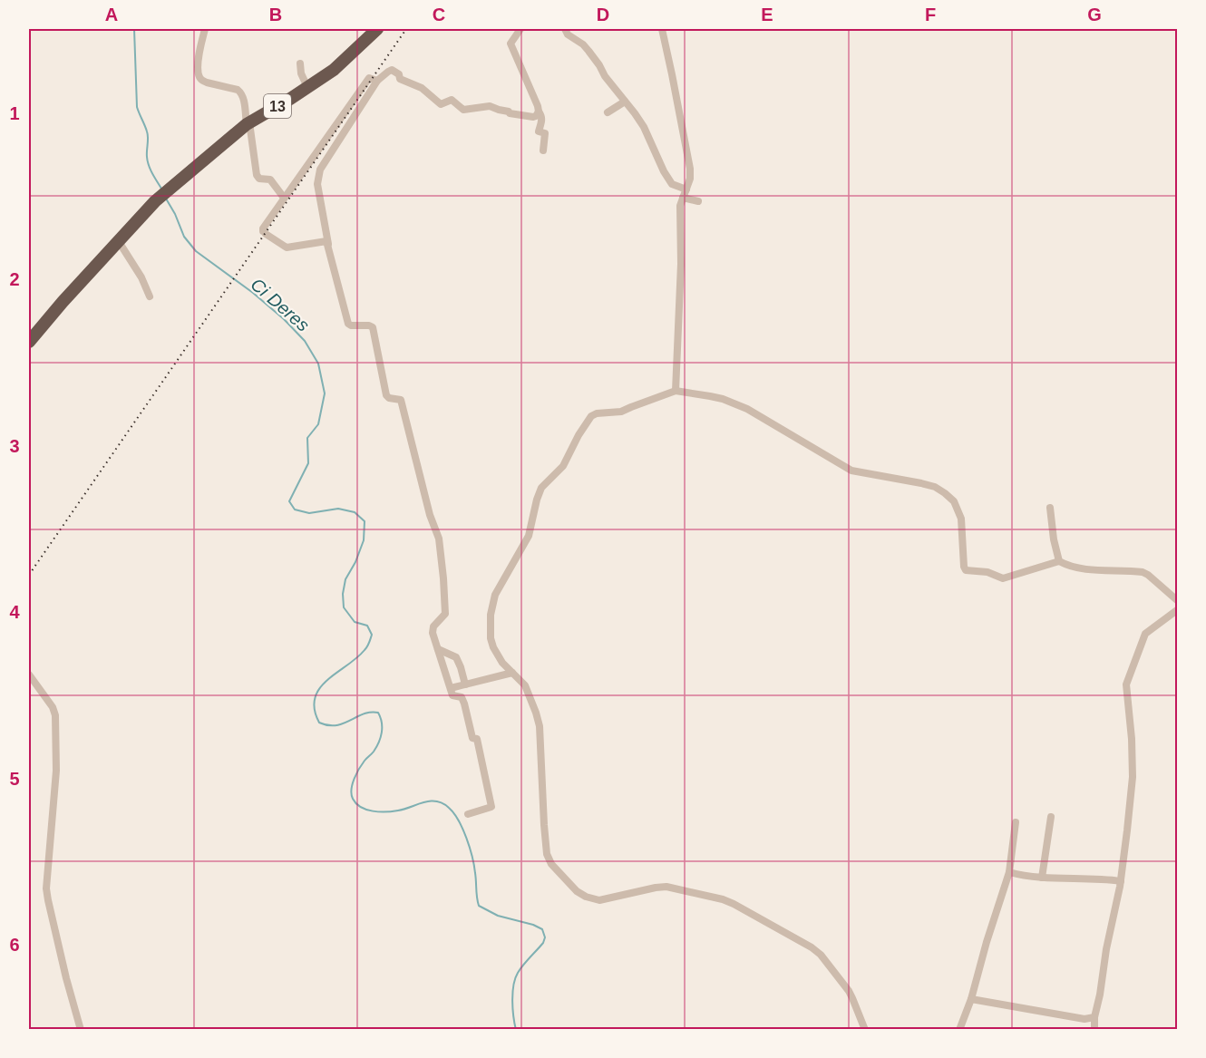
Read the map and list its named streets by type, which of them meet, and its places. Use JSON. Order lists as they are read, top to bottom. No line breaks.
{"streets":{"highway":["13"]},"water":["Ci Deres"],"grid":{"columns":["A","B","C","D","E","F","G"],"rows":["1","2","3","4","5","6"]}}
